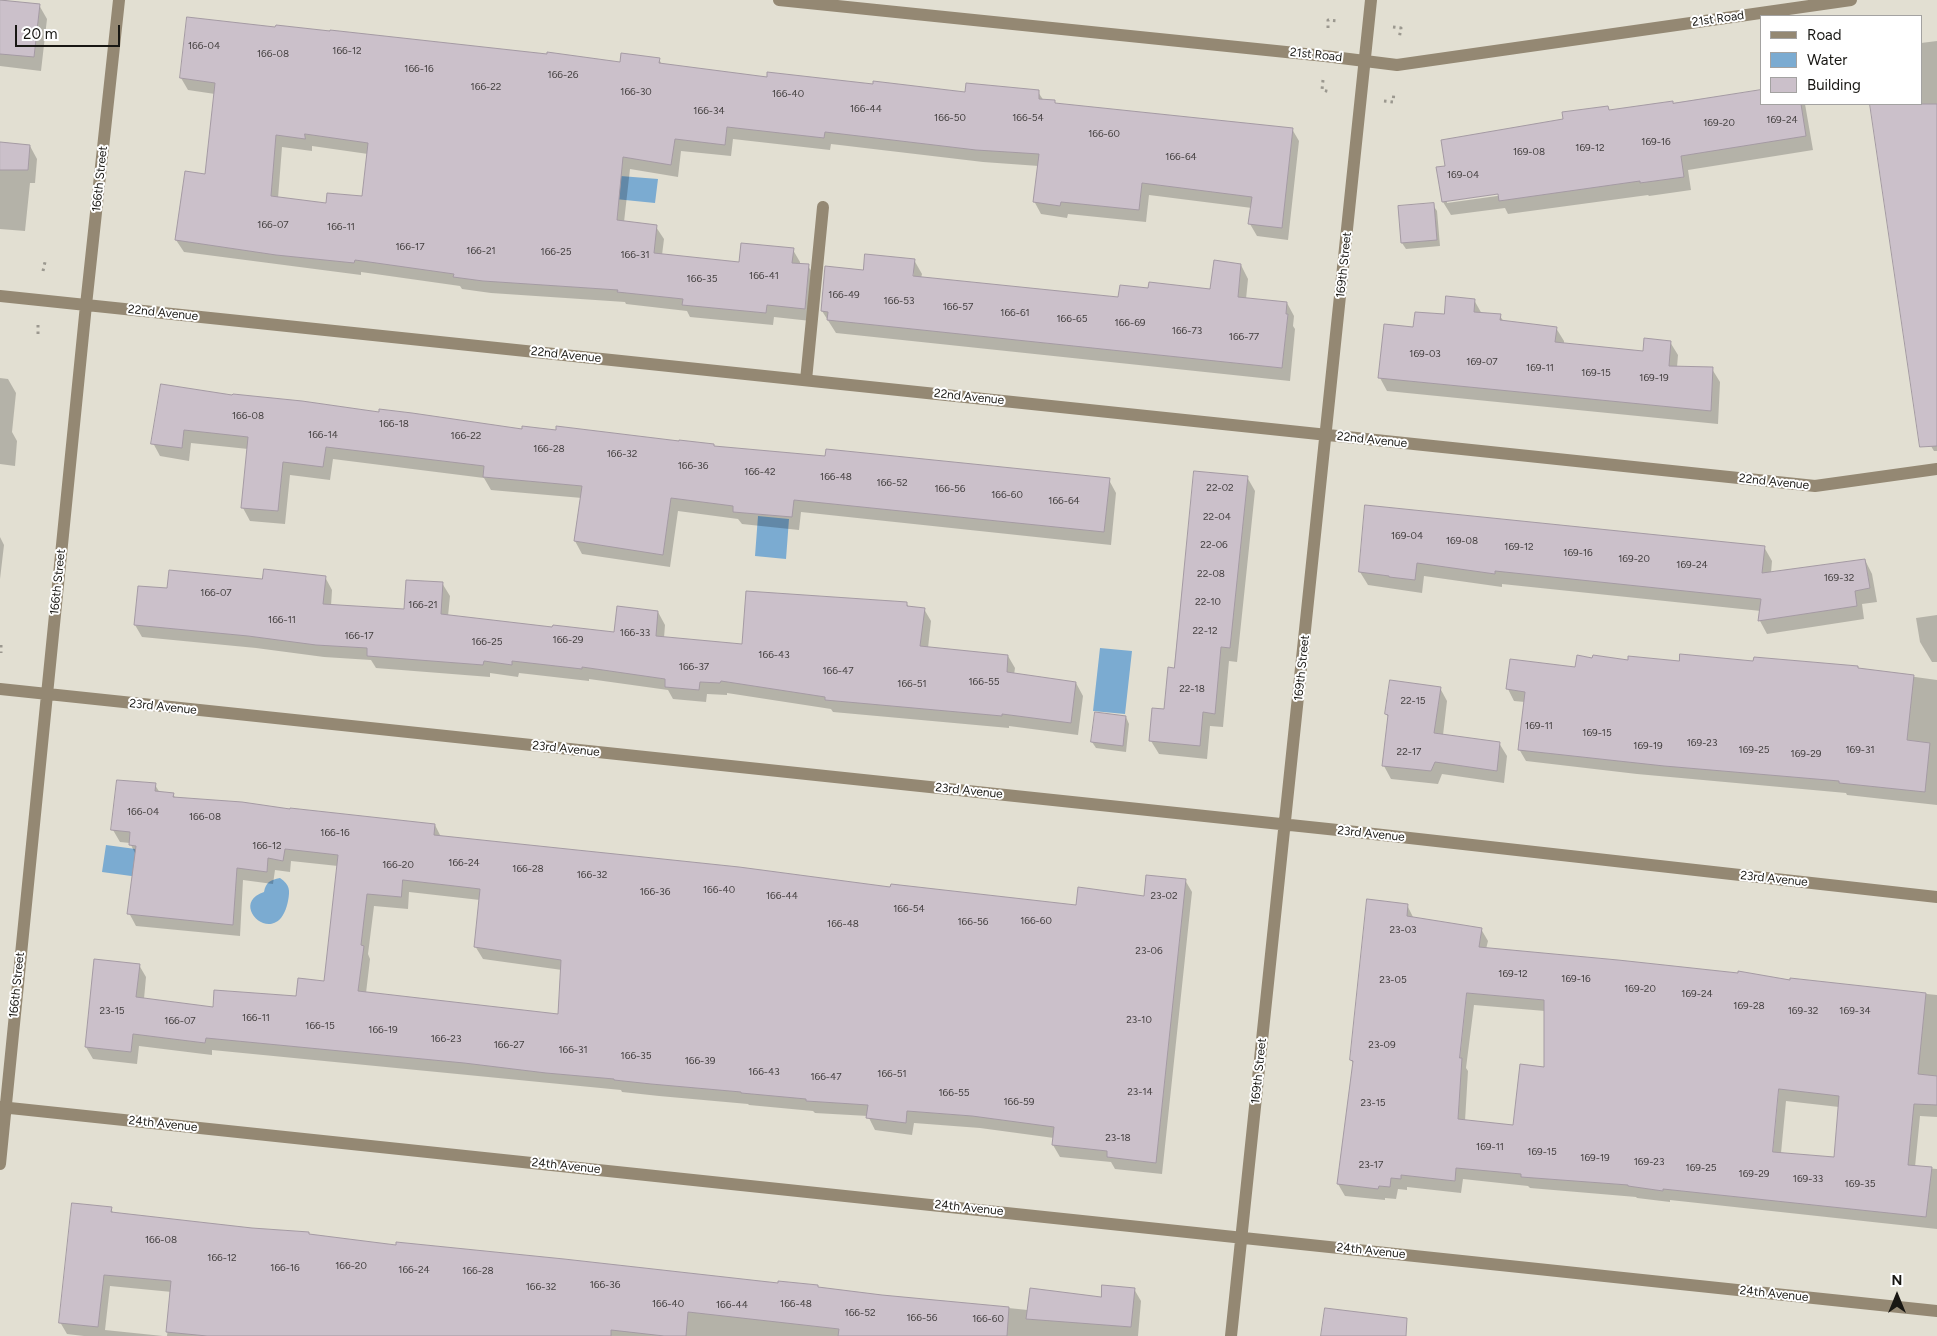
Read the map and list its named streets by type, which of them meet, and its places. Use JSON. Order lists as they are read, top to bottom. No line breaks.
{"streets":{"street":["21st Road","166th Street","169th Street","22nd Avenue","23rd Avenue","24th Avenue"]},"crossings":[["21st Road","169th Street"],["166th Street","22nd Avenue"],["166th Street","23rd Avenue"],["166th Street","24th Avenue"],["169th Street","22nd Avenue"],["169th Street","23rd Avenue"],["169th Street","24th Avenue"]],"house_numbers":["166-04","166-12","166-08","166-16","166-26","166-22","166-30","166-40","166-44","166-34","166-50","166-54","169-24","169-20","166-60","169-16","169-12","169-08","166-64","169-04","166-07","166-11","166-17","166-21","166-25","166-31","166-41","166-35","166-49","166-53","166-57","166-61","166-65","166-69","166-73","166-77","169-03","169-07","169-11","169-15","169-19","166-08","166-18","166-14","166-22","166-28","166-32","166-36","166-42","166-48","166-52","22-02","166-56","166-60","166-64","22-04","169-04","169-08","22-06","169-12","169-16","169-20","169-24","22-08","169-32","166-07","22-10","166-21","166-11","22-12","166-33","166-17","166-29","166-25","166-43","166-37","166-47","166-55","166-51","22-18","22-15","169-11","169-15","169-23","169-19","169-25","169-31","22-17","169-29","166-04","166-08","166-16","166-12","166-24","166-20","166-28","166-32","166-40","166-36","166-44","23-02","166-54","166-60","166-56","166-48","23-03","23-06","169-12","169-16","23-05","169-20","169-24","169-28","23-15","169-32","169-34","166-11","23-10","166-07","166-15","166-19","166-23","166-27","23-09","166-31","166-35","166-39","166-43","166-51","166-47","23-14","166-55","166-59","23-15","23-18","169-11","169-15","169-19","169-23","23-17","169-25","169-29","169-33","169-35","166-08","166-12","166-20","166-16","166-24","166-28","166-36","166-32","166-40","166-48","166-44","166-52","166-56","166-60"],"legend":["Road","Water","Building"],"scale_bar":"20 m","north":"top"}
